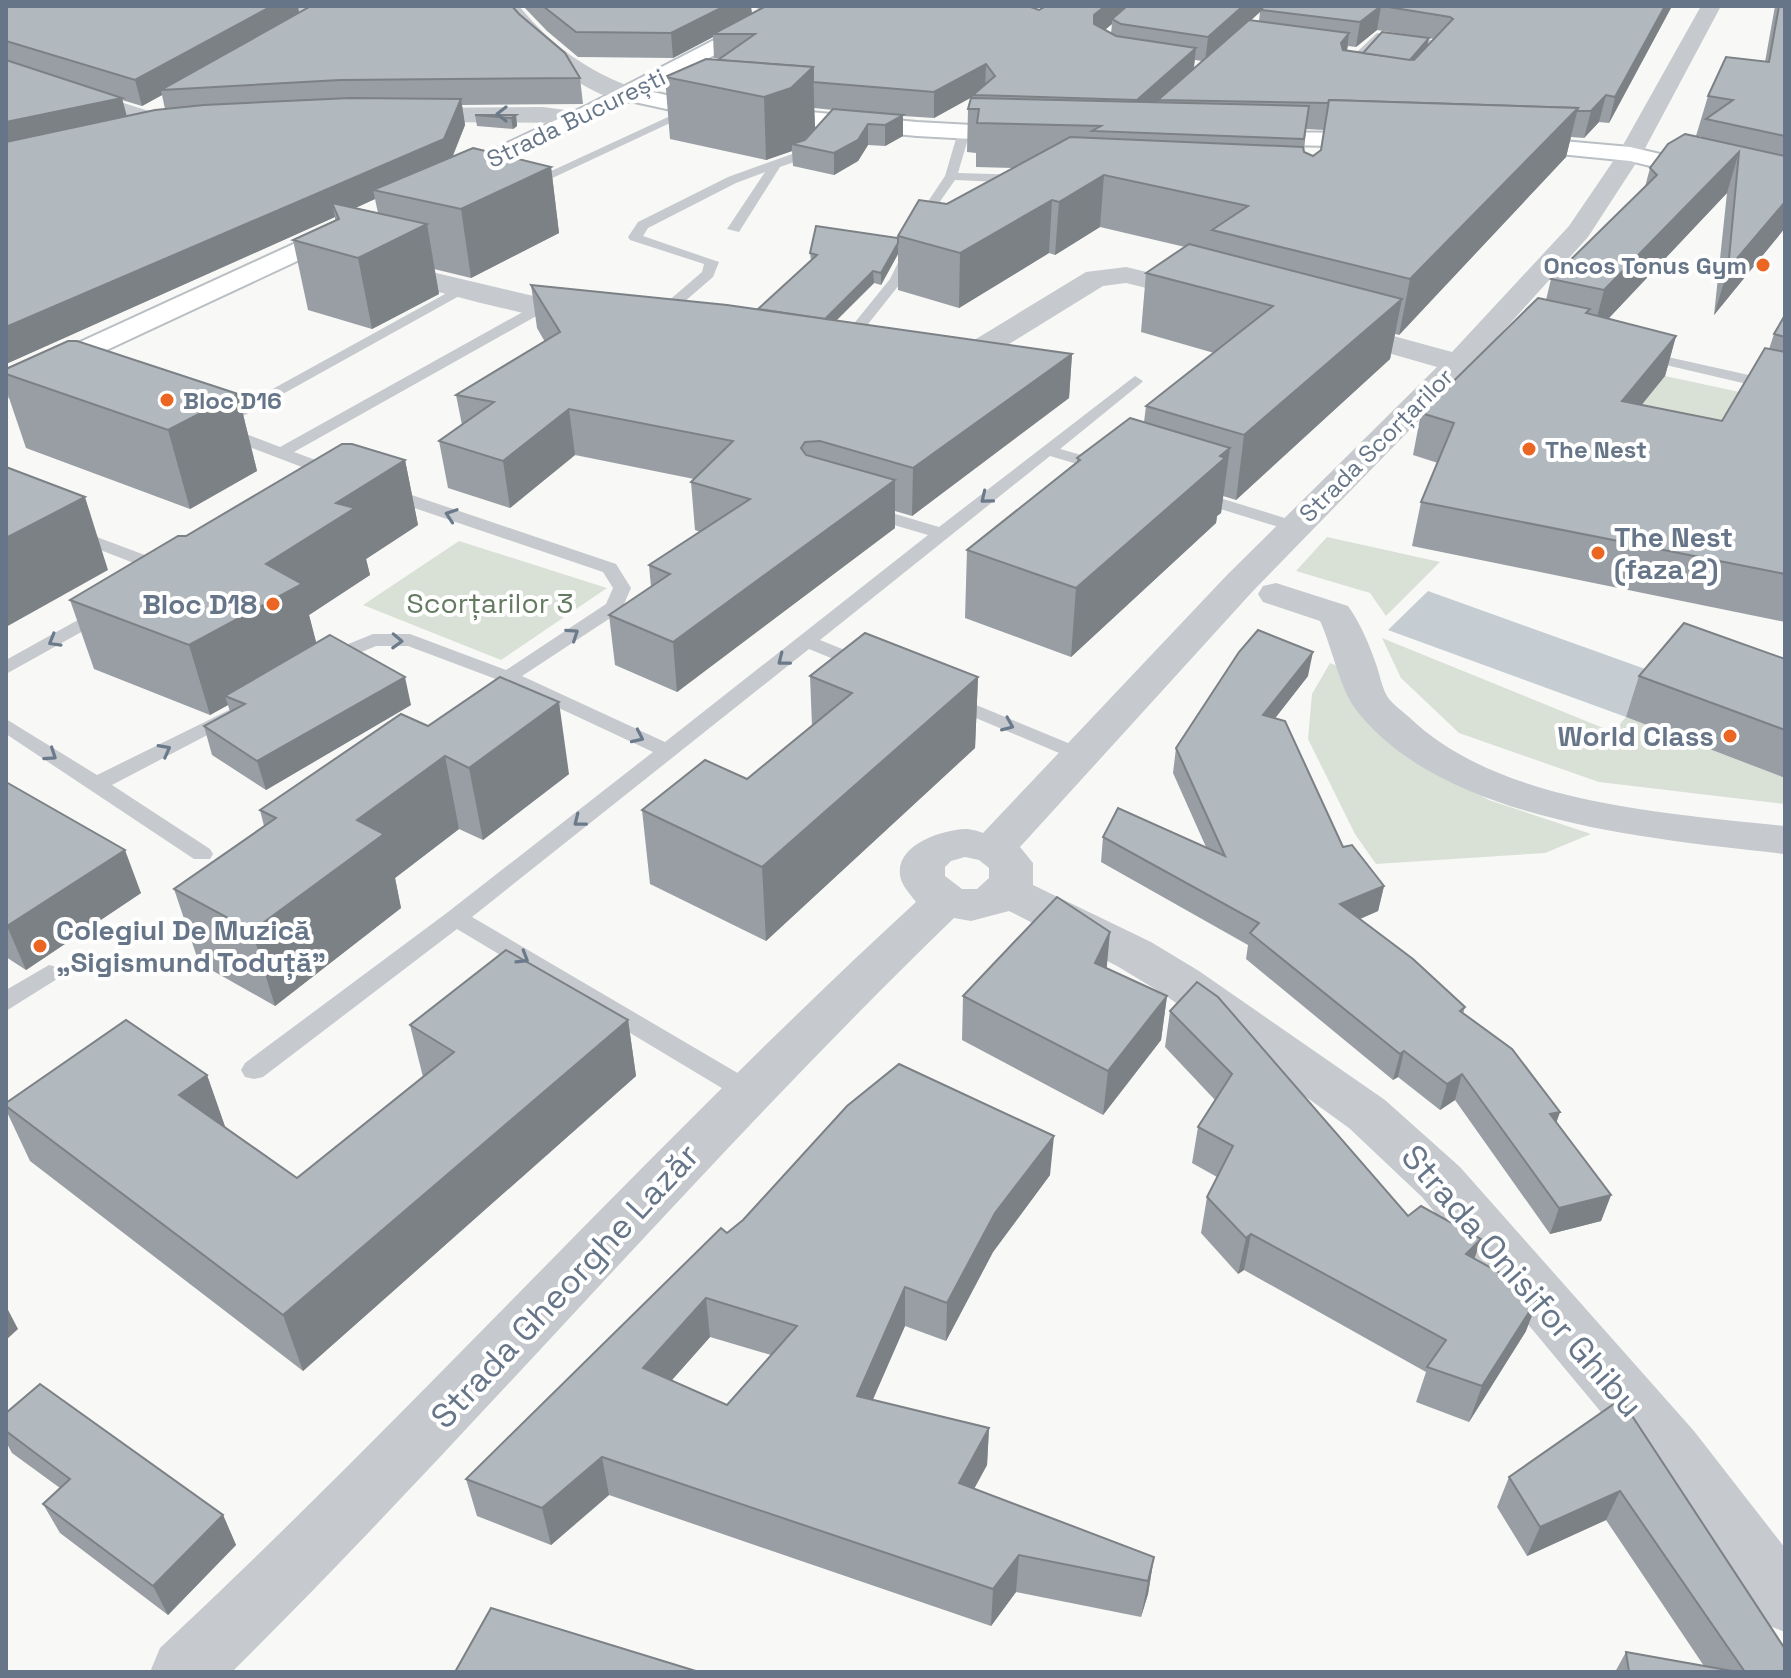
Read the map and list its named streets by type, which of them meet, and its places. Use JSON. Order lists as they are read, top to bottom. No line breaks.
{"streets":{"main road":["Strada București"],"street":["Strada Scorțarilor","Strada Onisifor Ghibu","Strada Gheorghe Lazăr"]},"crossings":[["Strada Scorțarilor","Strada Onisifor Ghibu"],["Strada Scorțarilor","Strada Gheorghe Lazăr"],["Strada Onisifor Ghibu","Strada Gheorghe Lazăr"]],"parks":["Scorțarilor 3"],"places":["Oncos Tonus Gym","Bloc D16","The Nest","The Nest (faza 2)","Bloc D18","World Class","Colegiul De Muzică „Sigismund Toduță”"]}
